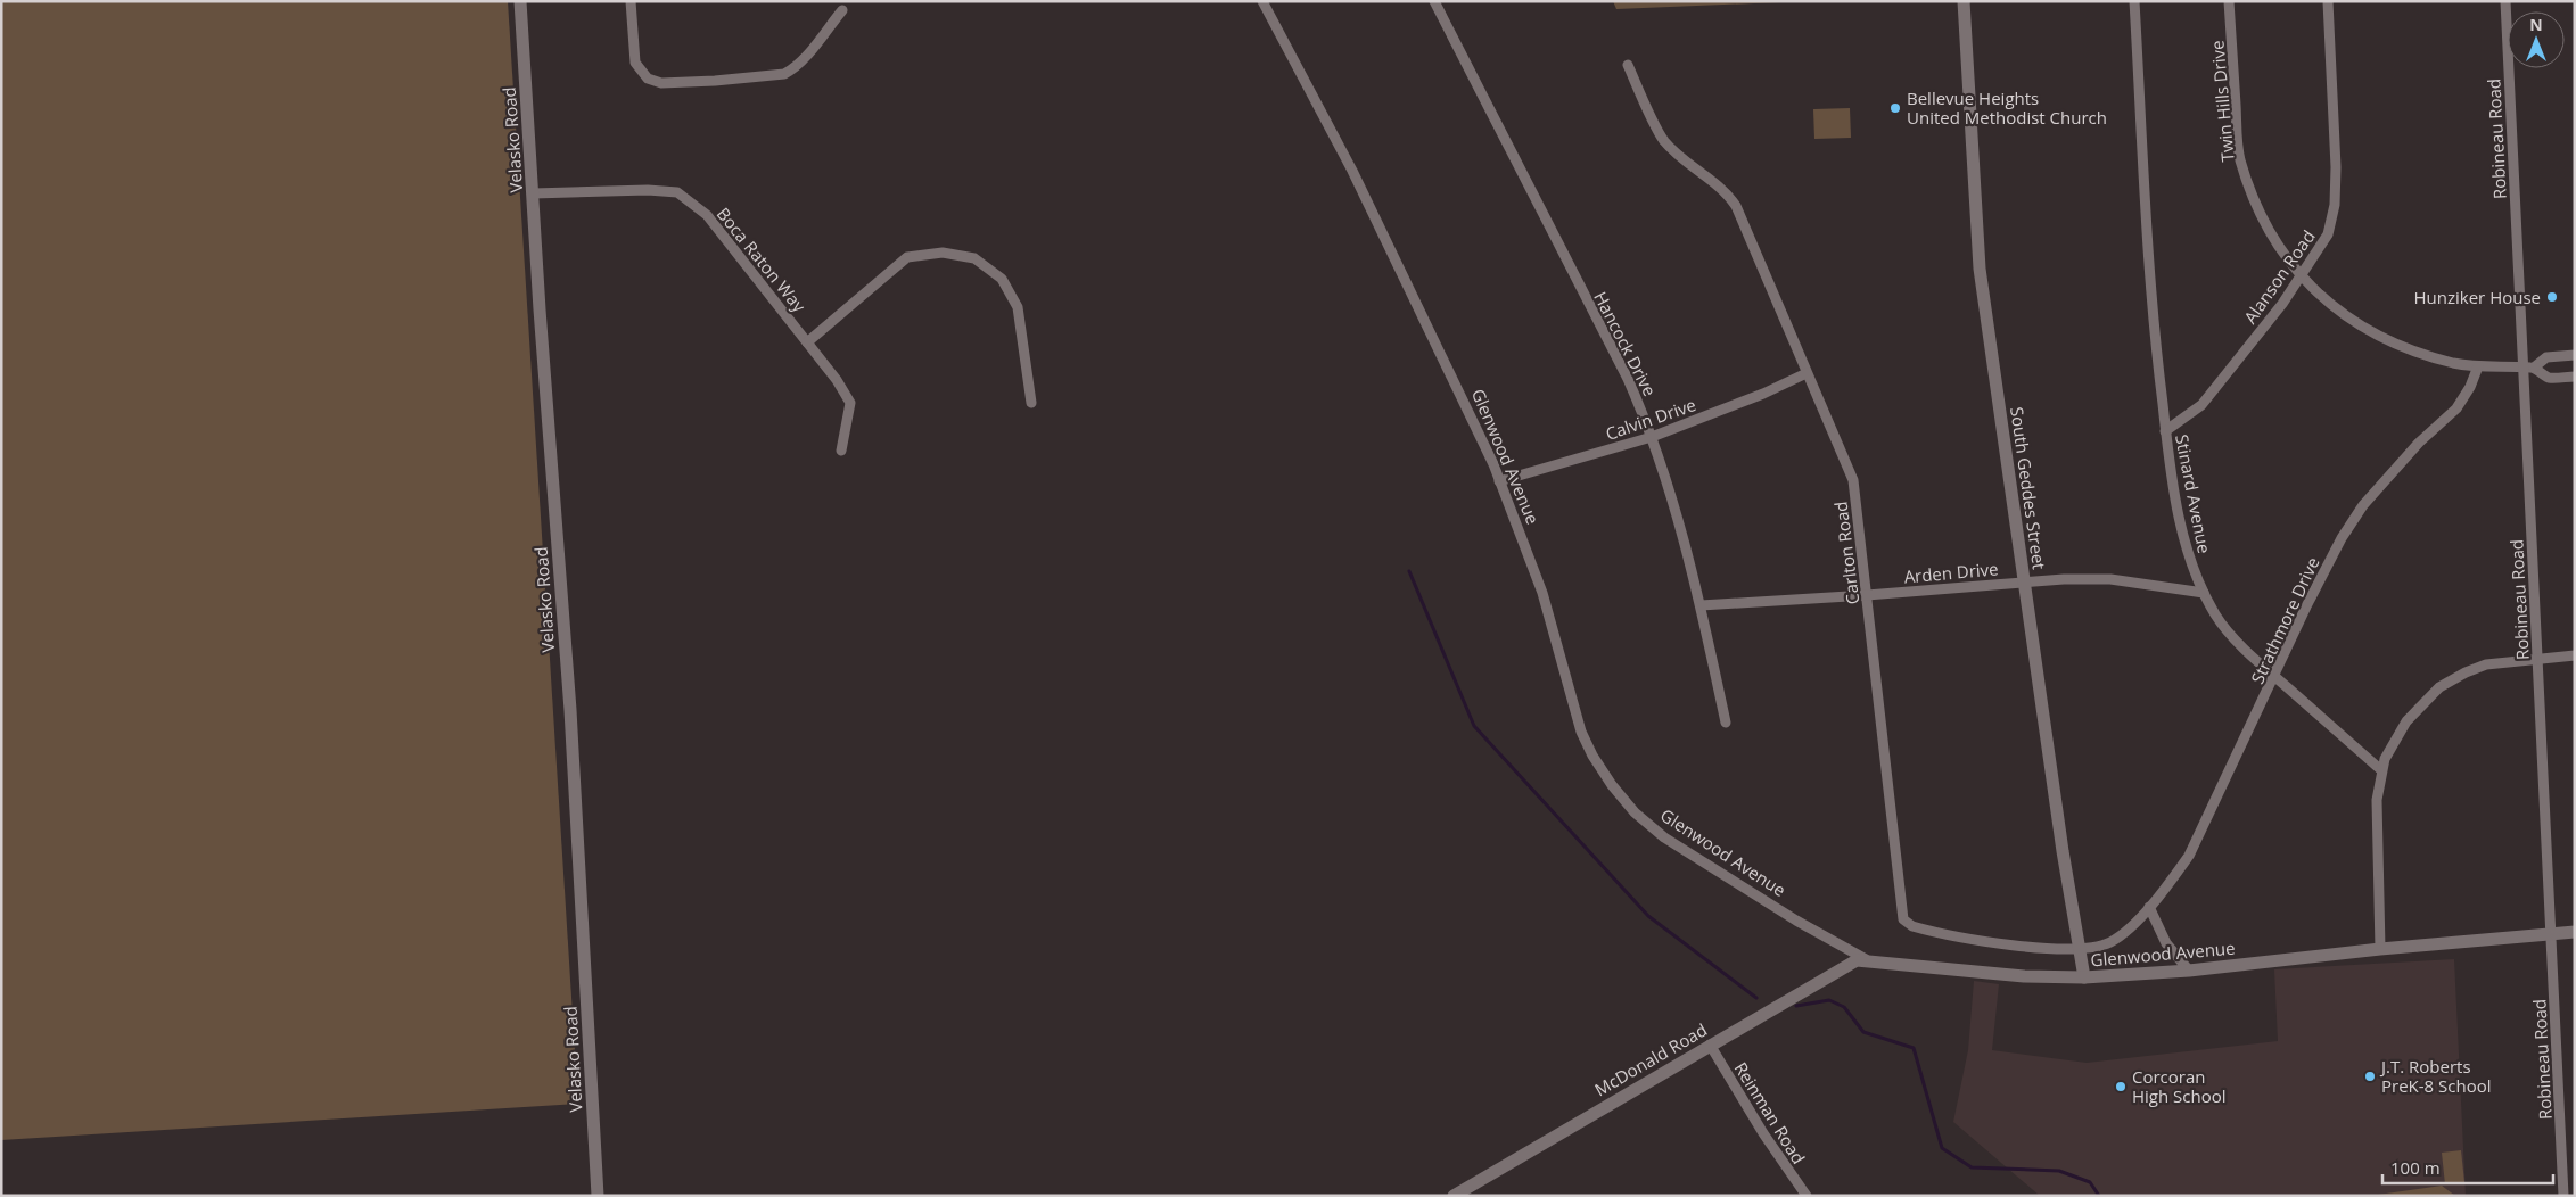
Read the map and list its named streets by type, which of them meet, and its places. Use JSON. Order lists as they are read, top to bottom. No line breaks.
{"streets":{"street":["Twin Hills Drive","Robineau Road","Velasko Road","Boca Raton Way","Alanson Road","Hancock Drive","Calvin Drive","Glenwood Avenue","South Geddes Street","Stinard Avenue","Carlton Road","Arden Drive","Strathmore Drive","McDonald Road","Reinman Road"]},"crossings":[["Twin Hills Drive","Robineau Road"],["Twin Hills Drive","Alanson Road"],["Twin Hills Drive","Strathmore Drive"],["Robineau Road","Glenwood Avenue"],["Velasko Road","Boca Raton Way"],["Alanson Road","Stinard Avenue"],["Hancock Drive","Calvin Drive"],["Hancock Drive","Arden Drive"],["Calvin Drive","Glenwood Avenue"],["Calvin Drive","Carlton Road"],["Glenwood Avenue","South Geddes Street"],["Glenwood Avenue","McDonald Road"],["South Geddes Street","Carlton Road"],["South Geddes Street","Arden Drive"],["South Geddes Street","Strathmore Drive"],["Stinard Avenue","Arden Drive"],["Stinard Avenue","Strathmore Drive"],["Carlton Road","Arden Drive"],["Carlton Road","Strathmore Drive"],["McDonald Road","Reinman Road"]],"places":["Bellevue Heights United Methodist Church","Hunziker House","J.T. Roberts PreK-8 School","Corcoran High School"],"scale_bar":"100 m","north":"top"}
